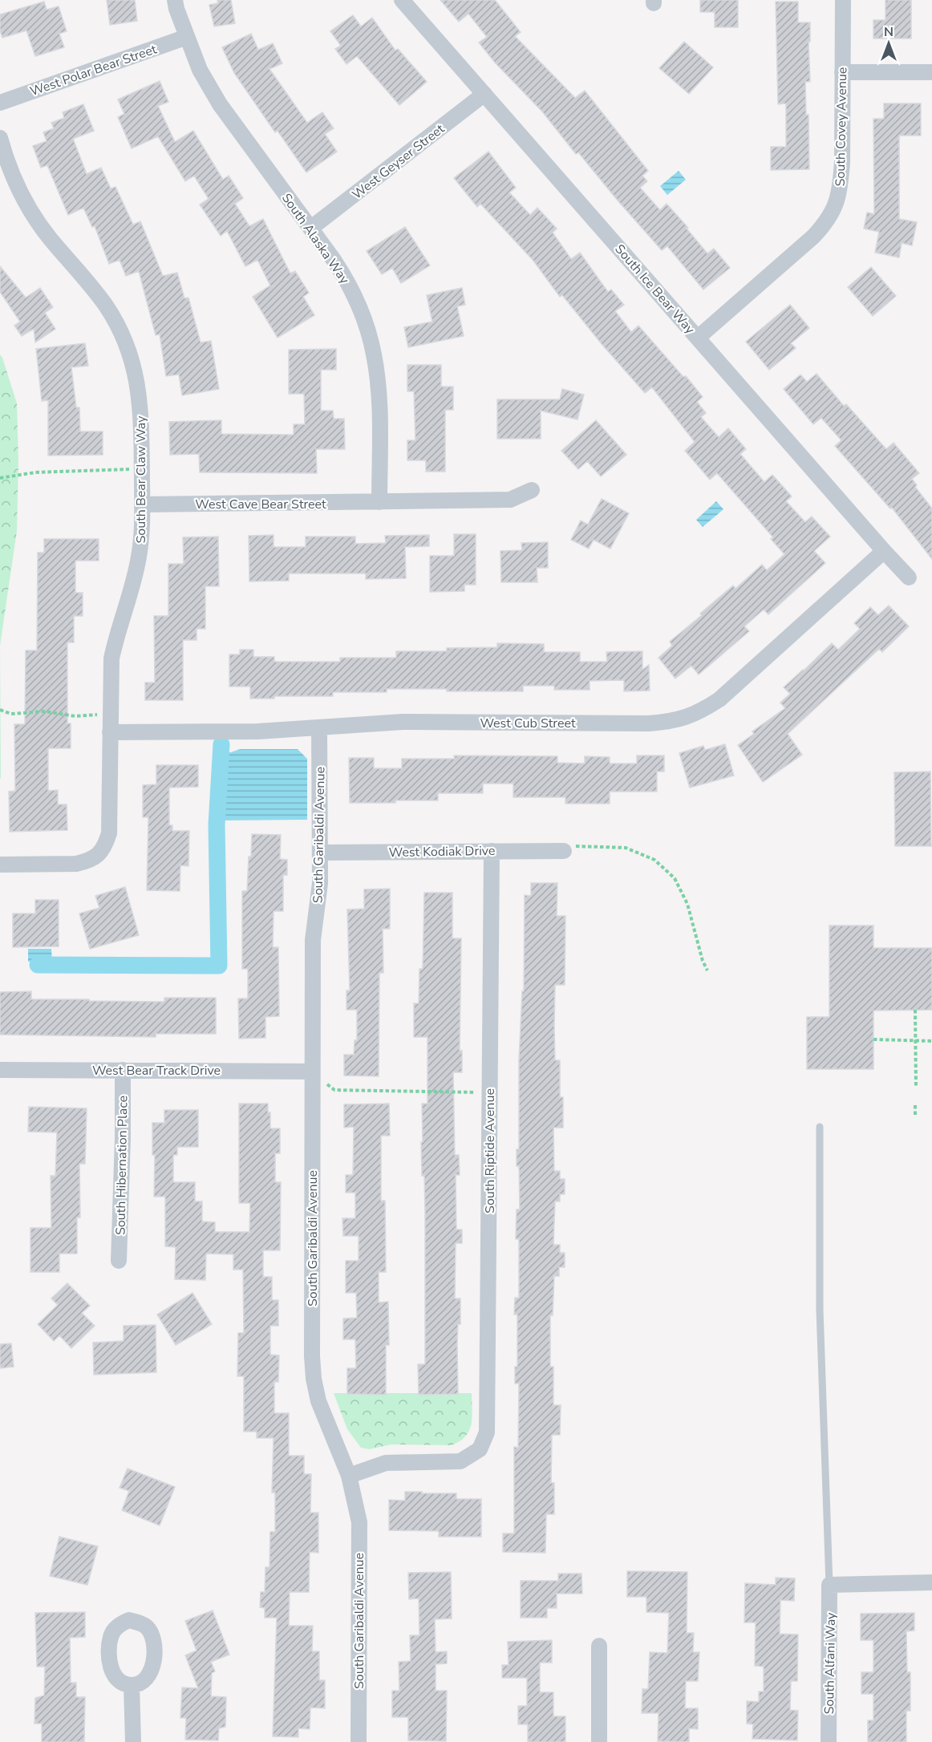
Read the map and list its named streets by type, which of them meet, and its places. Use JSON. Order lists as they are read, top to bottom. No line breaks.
{"streets":{"street":["West Polar Bear Street","South Covey Avenue","West Geyser Street","South Alaska Way","South Ice Bear Way","South Bear Claw Way","West Cave Bear Street","West Cub Street","South Garibaldi Avenue","West Kodiak Drive","West Bear Track Drive","South Riptide Avenue","South Hibernation Place","South Alfani Way"]},"crossings":[["West Polar Bear Street","South Alaska Way"],["South Covey Avenue","South Ice Bear Way"],["West Geyser Street","South Alaska Way"],["West Geyser Street","South Ice Bear Way"],["South Alaska Way","West Cave Bear Street"],["South Ice Bear Way","West Cub Street"],["South Bear Claw Way","West Cave Bear Street"],["South Bear Claw Way","West Cub Street"],["West Cub Street","South Garibaldi Avenue"],["South Garibaldi Avenue","West Kodiak Drive"],["South Garibaldi Avenue","West Bear Track Drive"],["South Garibaldi Avenue","South Riptide Avenue"],["West Kodiak Drive","South Riptide Avenue"],["West Bear Track Drive","South Hibernation Place"]],"north":"top"}
